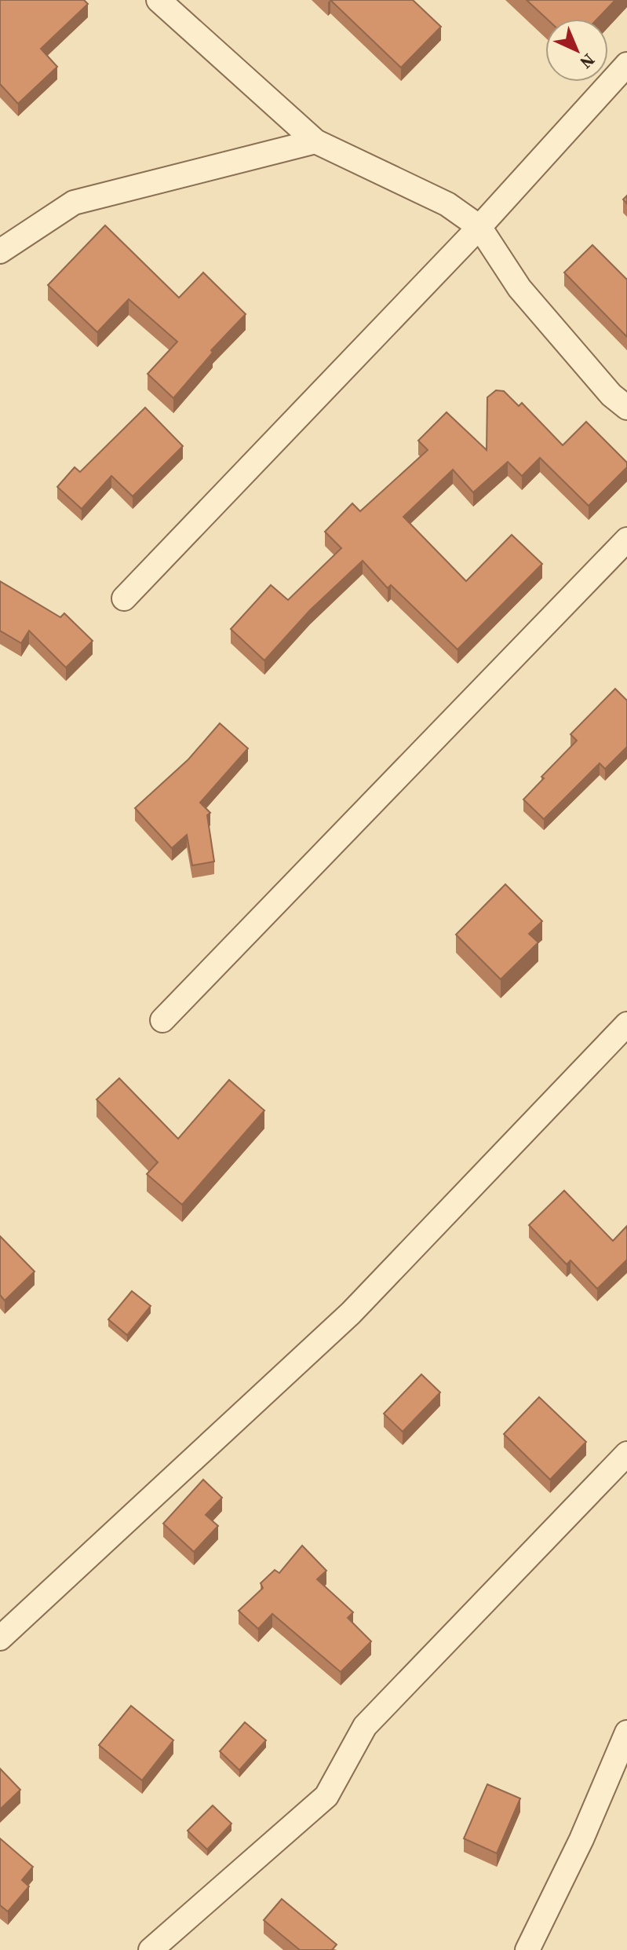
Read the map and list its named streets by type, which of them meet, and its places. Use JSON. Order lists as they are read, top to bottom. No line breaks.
{"north":"bottom right"}
